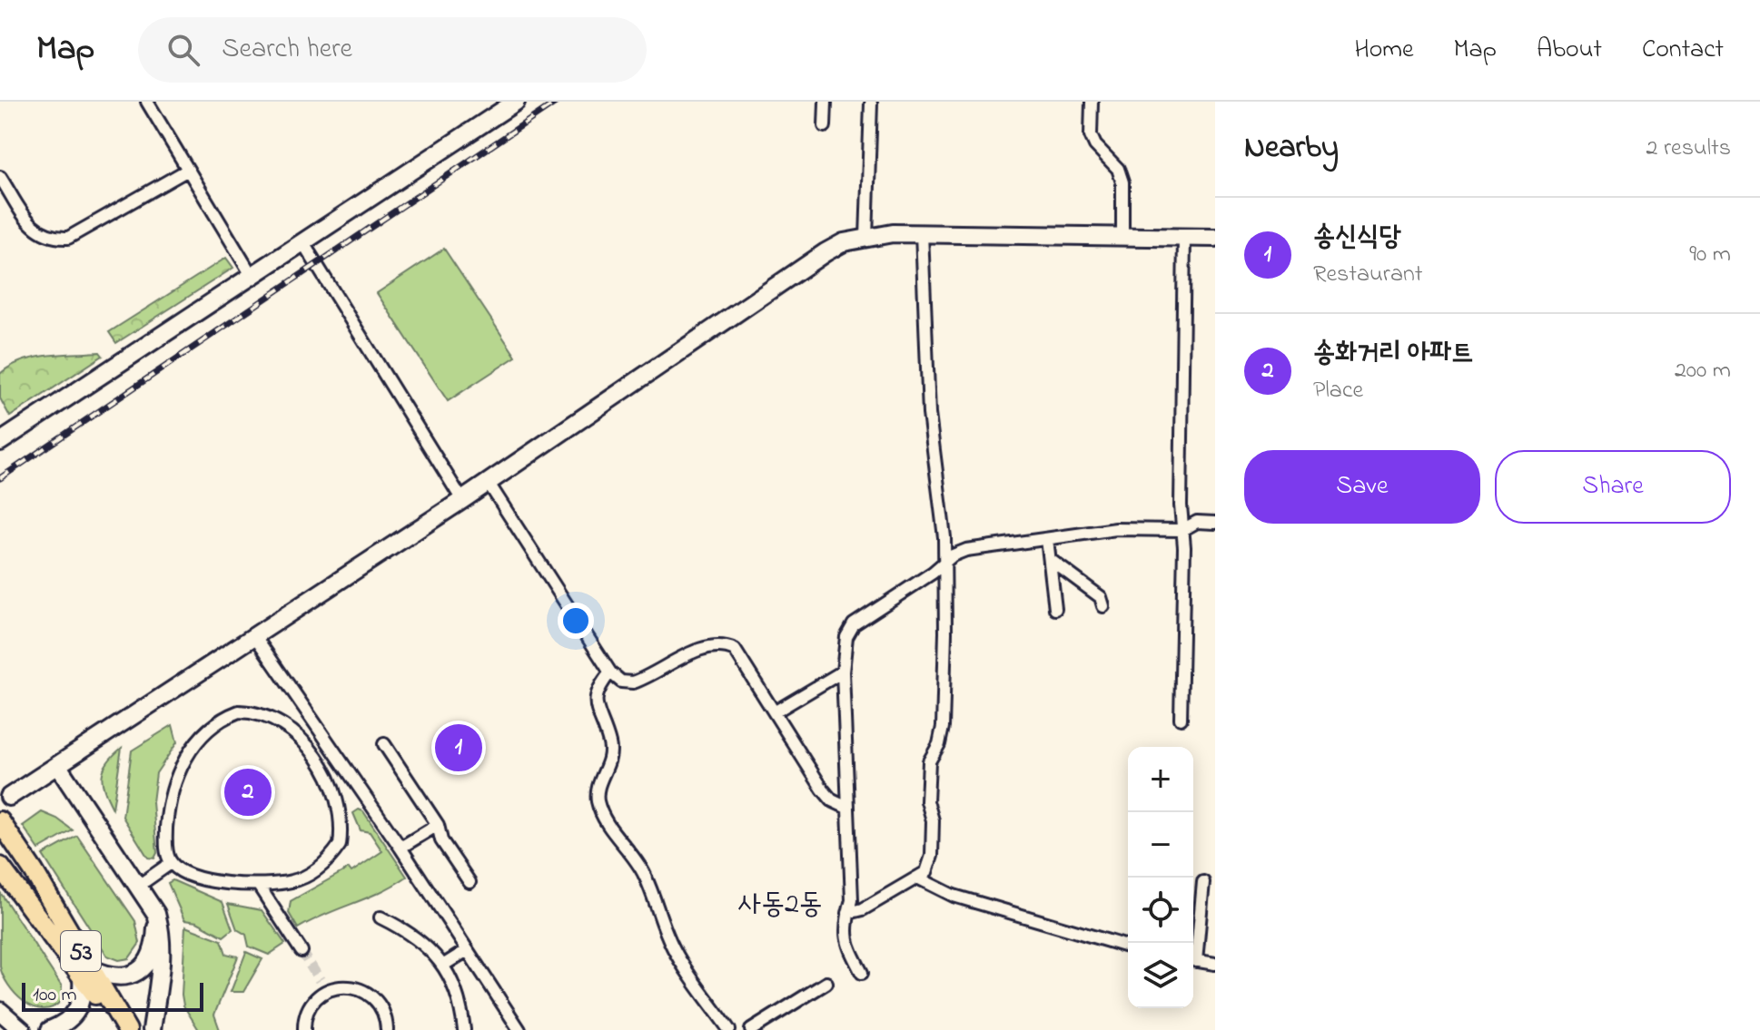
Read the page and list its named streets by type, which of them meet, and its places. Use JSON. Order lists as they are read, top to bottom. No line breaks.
{"streets":{"main road":["53"]},"districts":["사동2동"],"scale_bar":"100 m","page":{"header":"Map","search":"Search here","nav":["Home","Map","About","Contact"],"heading":["Nearby","2 results"],"list":[{"mark":"1","name":"송신식당","note":"Restaurant","value":"90 m"},{"mark":"2","name":"송화거리 아파트","note":"Place","value":"200 m"}],"buttons":["Save","Share"],"pins":["1","2"],"map_buttons":["+","−"],"scale":"100 m"}}
